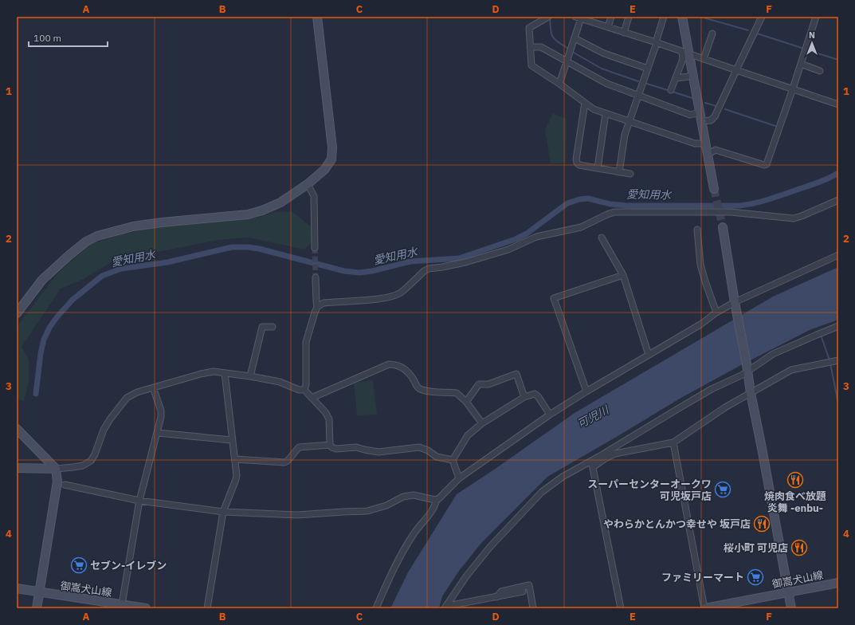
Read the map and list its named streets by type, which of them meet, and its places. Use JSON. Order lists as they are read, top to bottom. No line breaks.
{"streets":{"street":["御嵩犬山線"]},"water":["愛知用水","可児川"],"places":{"restaurant":["焼肉食べ放題 炎舞 ‐enbu‐","やわらかとんかつ幸せや 坂戸店","桜小町 可児店"],"supermarket":["スーパーセンターオークワ 可児坂戸店","セブン-イレブン","ファミリーマート"]},"scale_bar":"100 m","north":"top","grid":{"columns":["A","B","C","D","E","F"],"rows":["1","2","3","4"]}}
